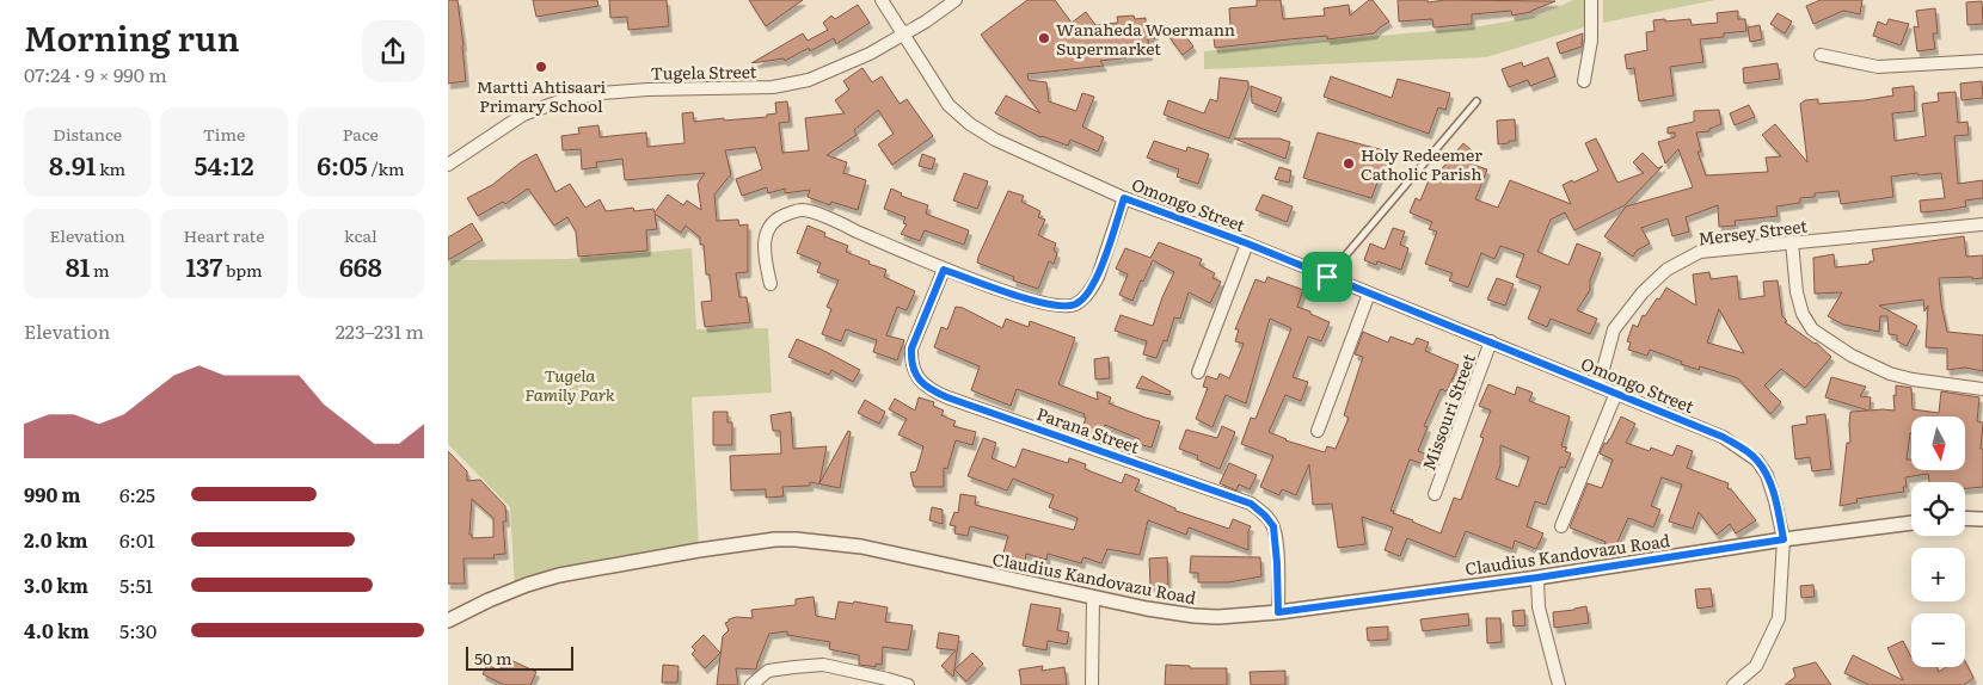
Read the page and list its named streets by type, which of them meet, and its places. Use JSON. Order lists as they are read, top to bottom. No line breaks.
{"streets":{"street":["Tugela Street","Omongo Street","Mersey Street","Missouri Street","Parana Street","Claudius Kandovazu Road"]},"crossings":[["Tugela Street","Omongo Street"],["Omongo Street","Mersey Street"],["Omongo Street","Missouri Street"],["Omongo Street","Claudius Kandovazu Road"],["Parana Street","Claudius Kandovazu Road"]],"parks":["Tugela Family Park"],"places":["Wanaheda Woermann Supermarket","Martti Ahtisaari Primary School","Holy Redeemer Catholic Parish"],"scale_bar":"50 m","north":"bottom","page":{"heading":["Morning run","07:24 · 9 × 990 m"],"stats":[["Distance","8.91 km"],["Time","54:12"],["Pace","6:05 /km"],["Elevation","81 m"],["Heart rate","137 bpm"],["kcal","668"]],"chart":["Elevation","223–231 m"],"map_buttons":["+","−"],"list":[{"name":"990 m","note":"6:25"},{"name":"2.0 km","note":"6:01"},{"name":"3.0 km","note":"5:51"},{"name":"4.0 km","note":"5:30"}],"scale":"50 m"}}
